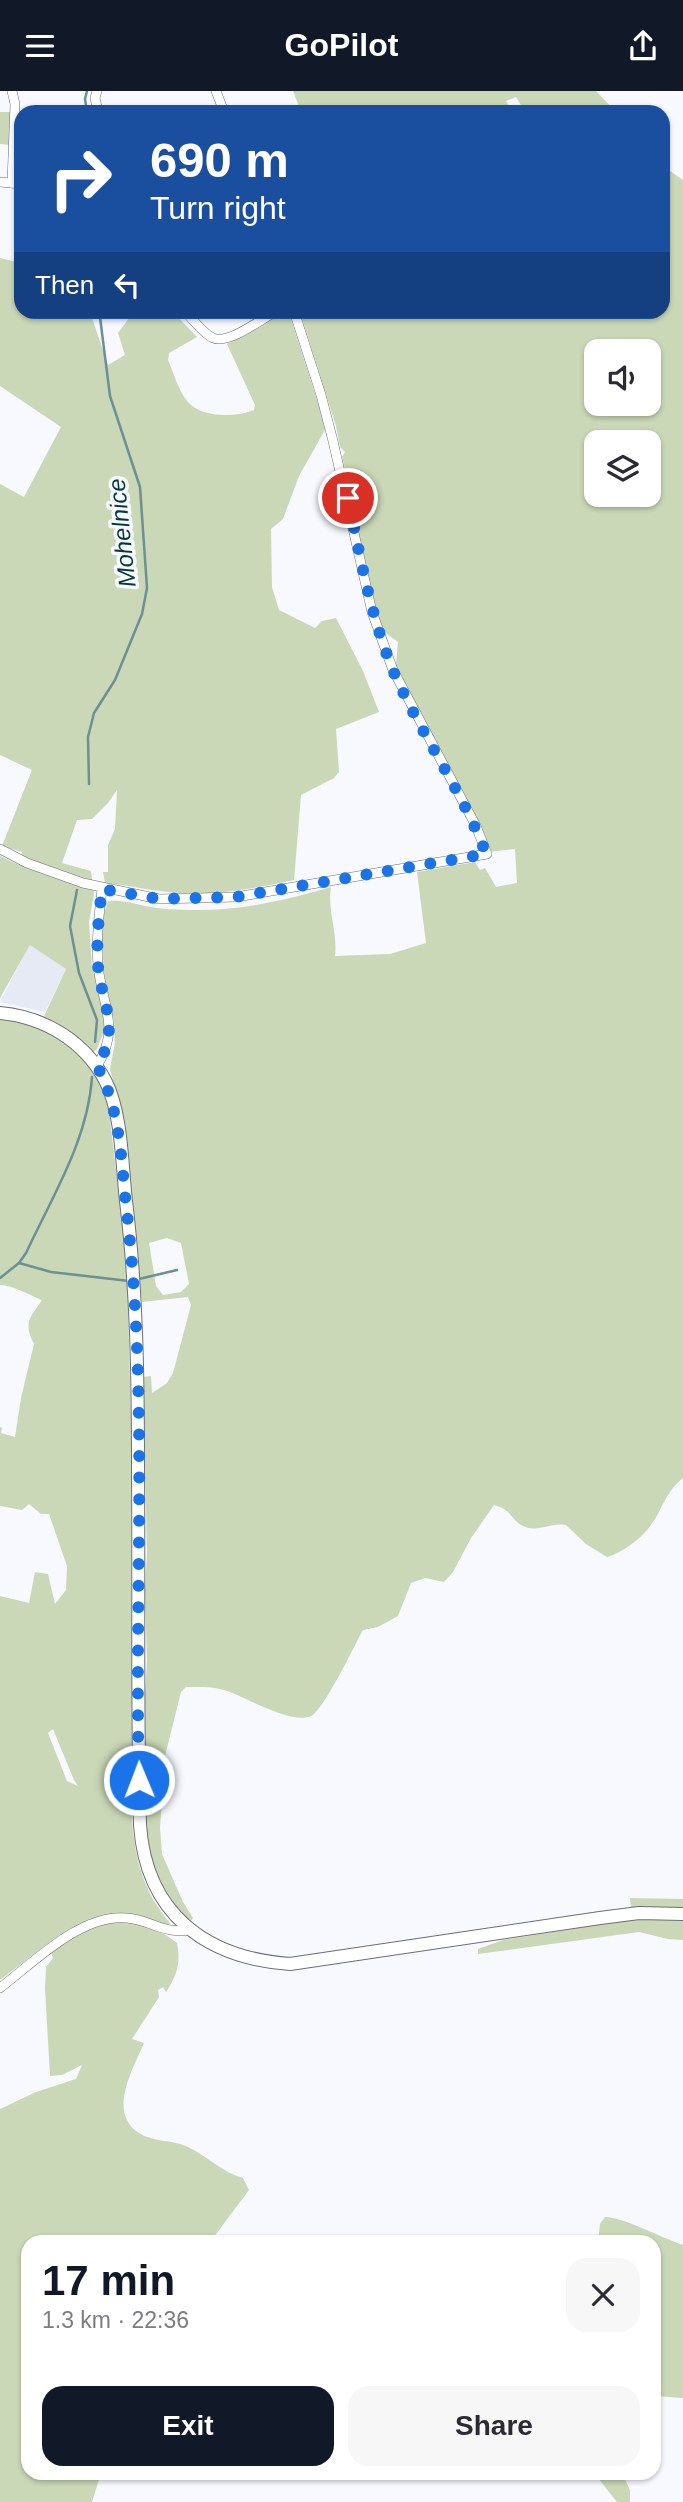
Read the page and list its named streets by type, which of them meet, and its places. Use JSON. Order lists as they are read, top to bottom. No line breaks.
{"water":["Mohelnice"],"page":{"header":"GoPilot","turn":["690 m","Turn right"],"then":"Then","heading":["17 min","1.3 km · 22:36"],"buttons":["Exit","Share"]}}
